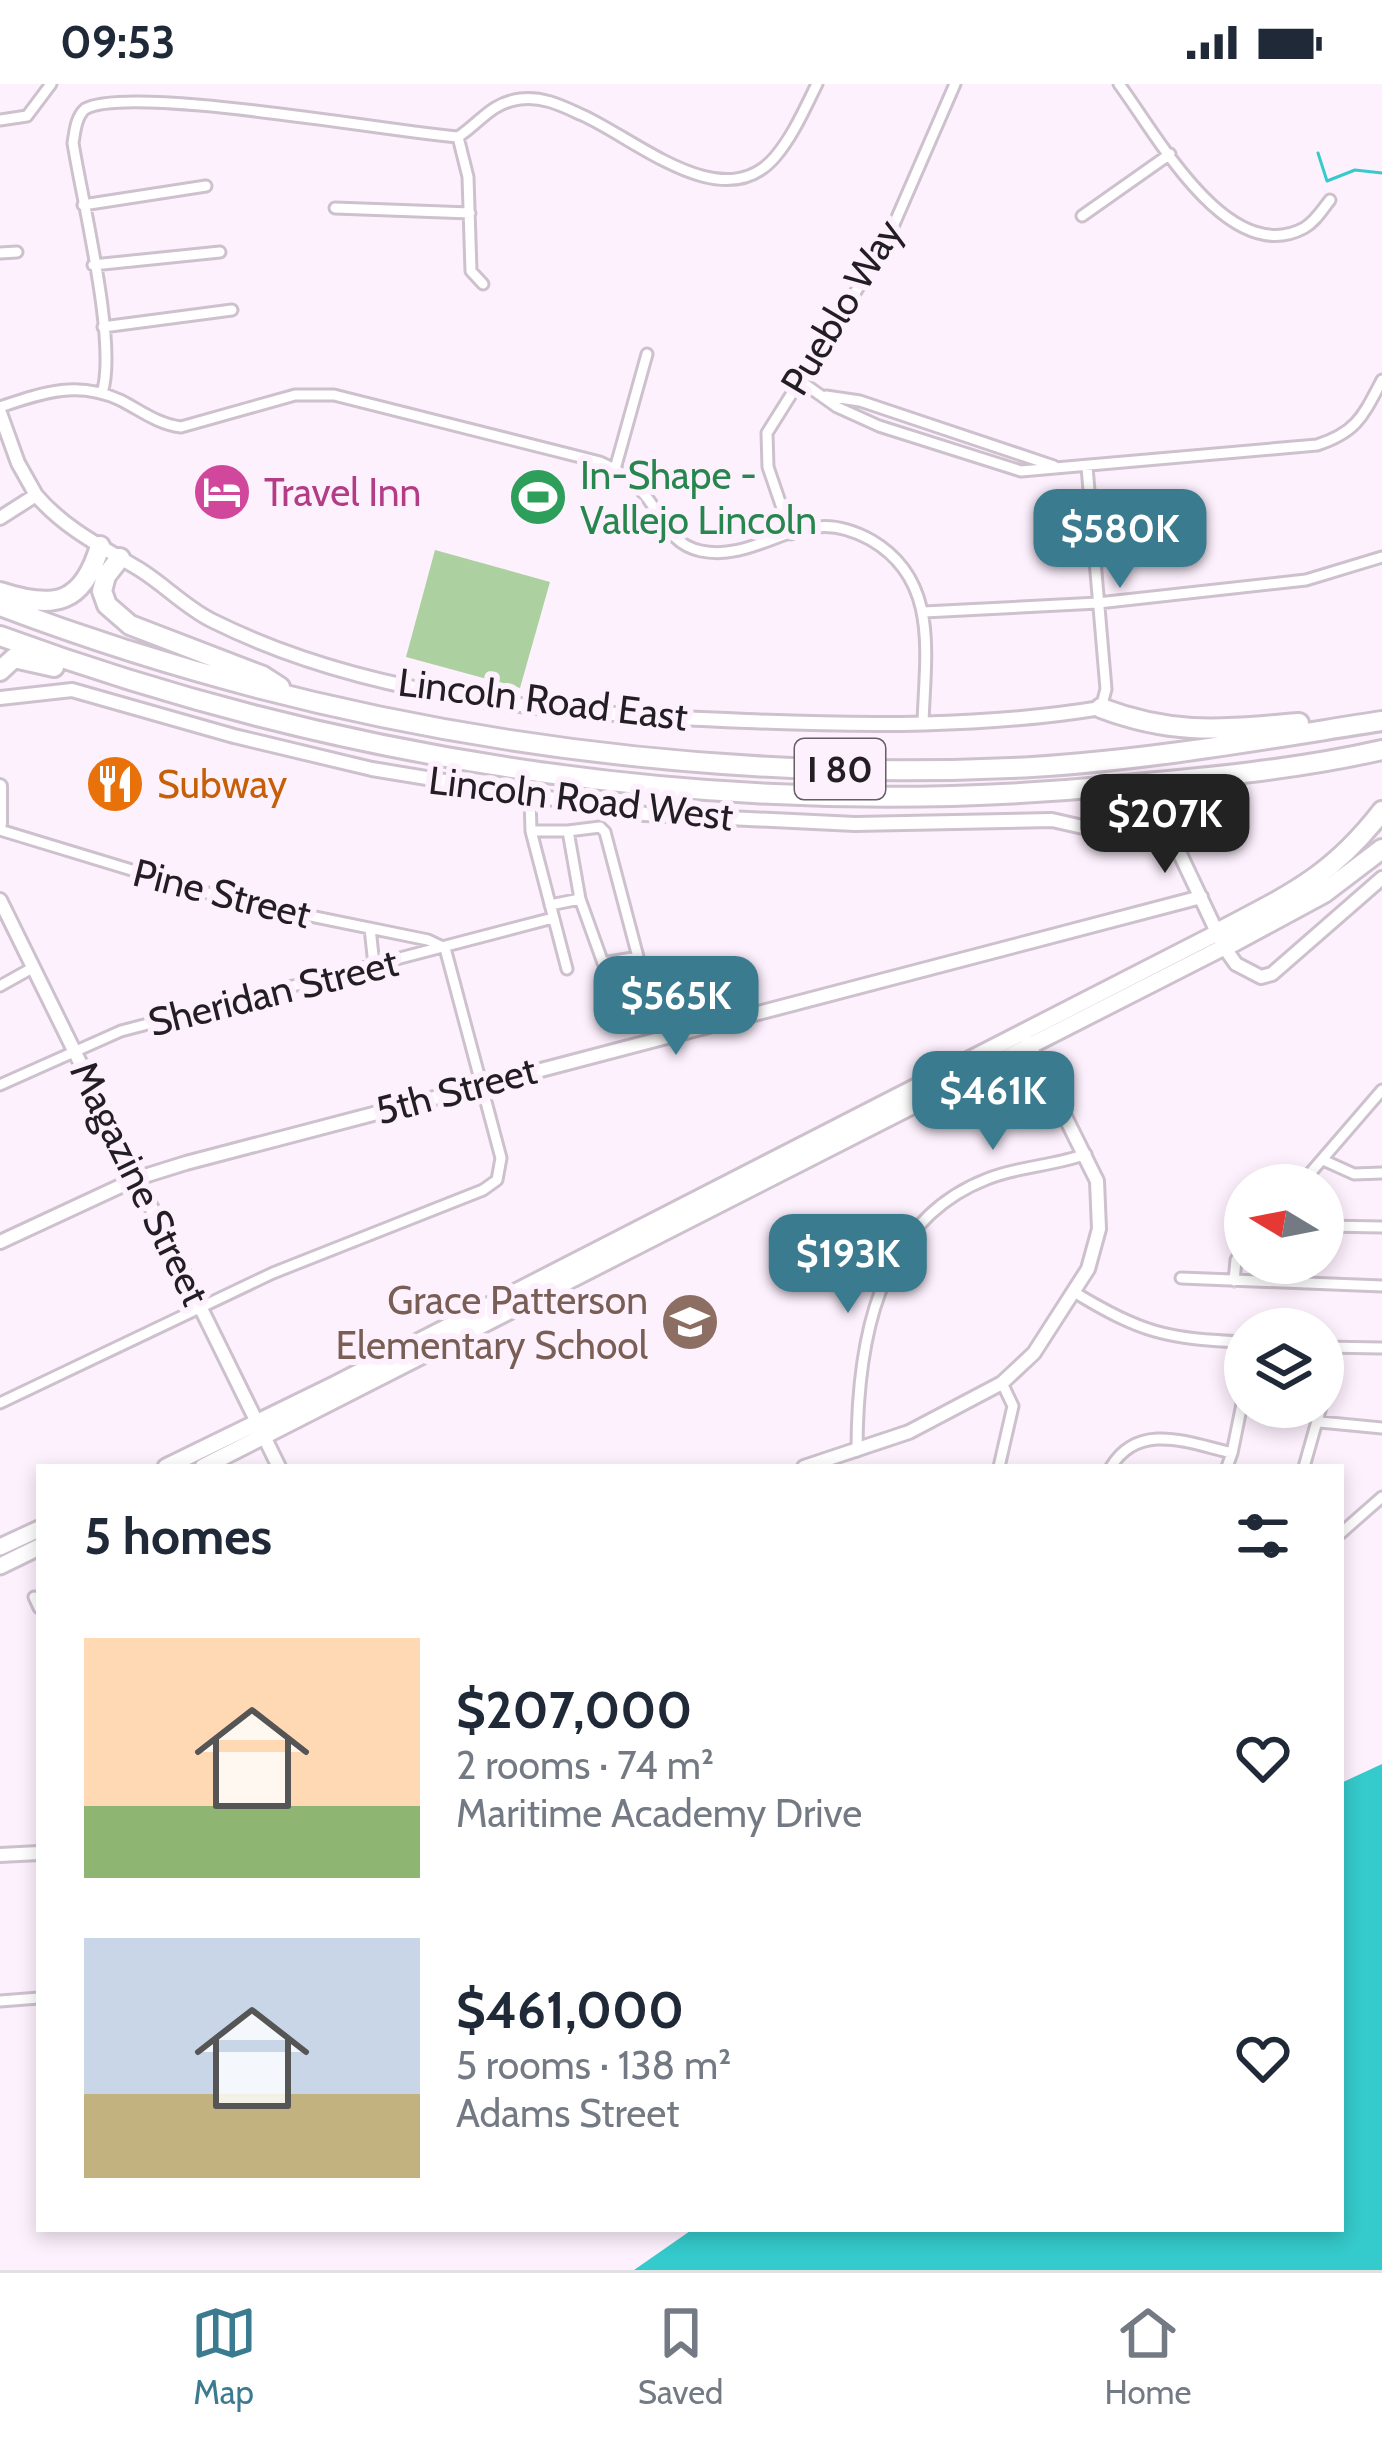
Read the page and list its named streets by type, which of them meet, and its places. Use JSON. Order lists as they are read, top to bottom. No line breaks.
{"streets":{"highway":["I 80"],"street":["Pueblo Way","Lincoln Road East","Lincoln Road West","Pine Street","Sheridan Street","5th Street","Magazine Street"]},"crossings":[["Pine Street","Sheridan Street"],["Sheridan Street","Magazine Street"],["5th Street","Magazine Street"]],"places":{"hotel":["Travel Inn"],"sports":["In-Shape - Vallejo Lincoln"],"restaurant":["Subway"],"school or university":["Grace Patterson Elementary School"]},"north":"left","page":{"status":"09:53","price":["$580K","$207K","$565K","$461K","$193K"],"heading":"5 homes","list":[{"name":"$207,000","note":"2 rooms · 74 m² · Maritime Academy Drive"},{"name":"$461,000","note":"5 rooms · 138 m² · Adams Street"}],"tabs":["Map","Saved","Home"]}}
